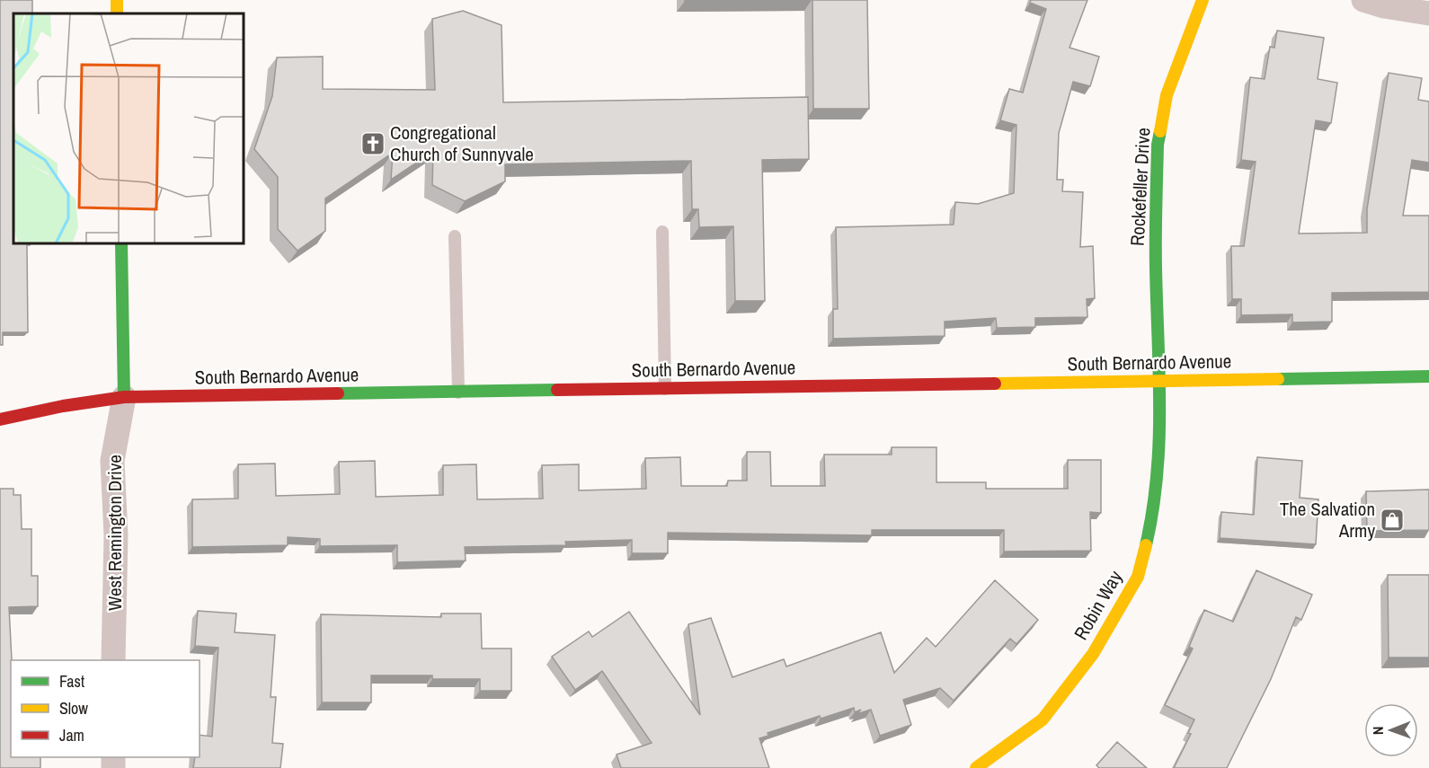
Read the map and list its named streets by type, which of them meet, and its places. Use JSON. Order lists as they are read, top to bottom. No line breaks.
{"streets":{"street":["Rockefeller Drive","South Bernardo Avenue","West Remington Drive","Robin Way"]},"crossings":[["Rockefeller Drive","South Bernardo Avenue"],["Rockefeller Drive","Robin Way"],["South Bernardo Avenue","West Remington Drive"],["South Bernardo Avenue","Robin Way"]],"places":{"church":["Congregational Church of Sunnyvale"],"shop":["The Salvation Army"]},"legend":["Fast","Slow","Jam"],"north":"left"}
